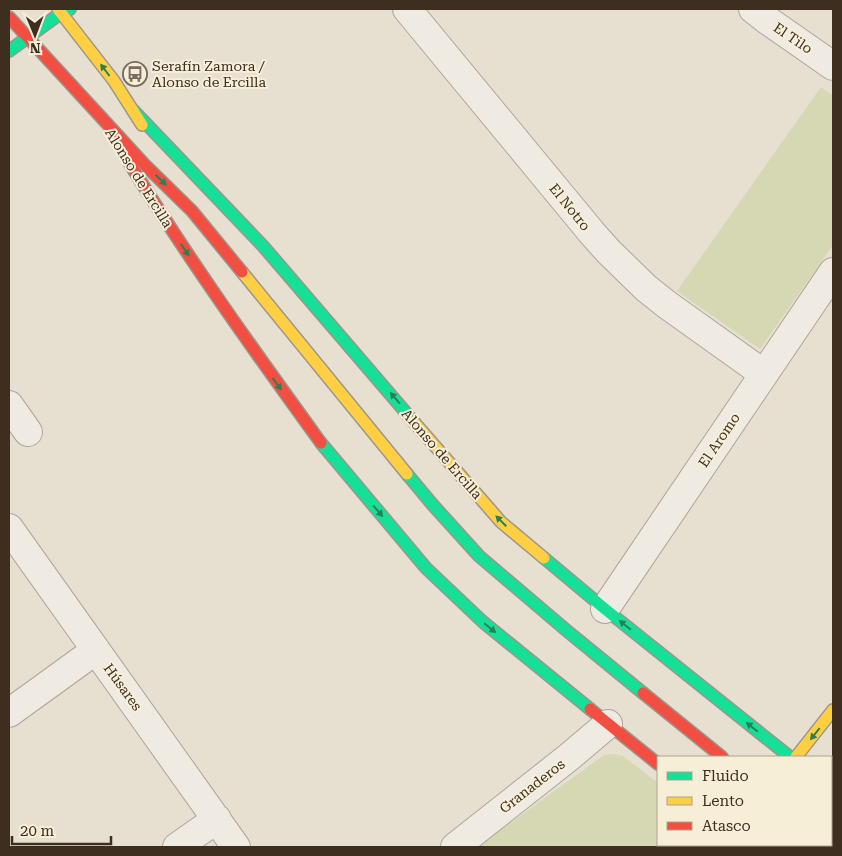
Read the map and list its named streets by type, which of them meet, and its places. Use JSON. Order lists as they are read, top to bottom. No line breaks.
{"streets":{"main road":["Alonso de Ercilla"],"street":["El Tilo","El Notro","El Aromo","Húsares","Granaderos"]},"crossings":[["Alonso de Ercilla","El Aromo"],["Alonso de Ercilla","Granaderos"],["El Notro","El Aromo"]],"places":{"bus stop":["Serafín Zamora / Alonso de Ercilla"]},"legend":["Fluido","Lento","Atasco"],"scale_bar":"20 m","north":"bottom"}
